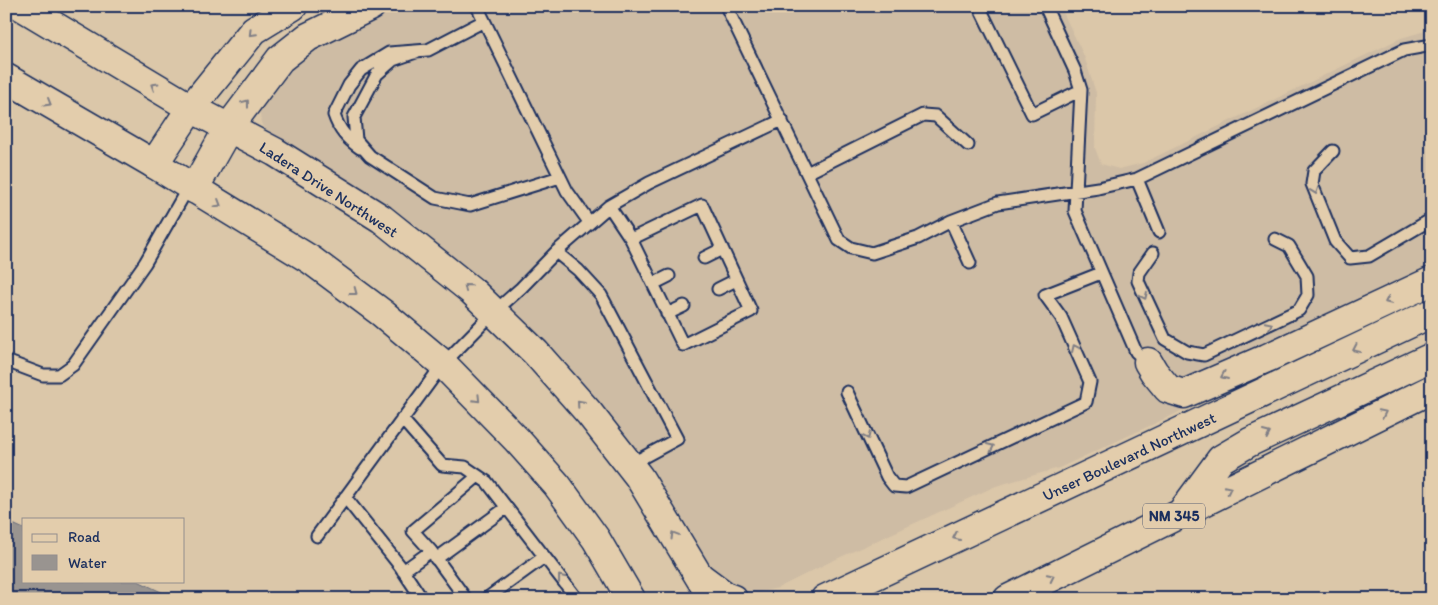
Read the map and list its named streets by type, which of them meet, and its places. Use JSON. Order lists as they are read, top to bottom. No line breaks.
{"streets":{"main road":["Ladera Drive Northwest","Unser Boulevard Northwest","NM 345"]},"legend":["Road","Water"]}
